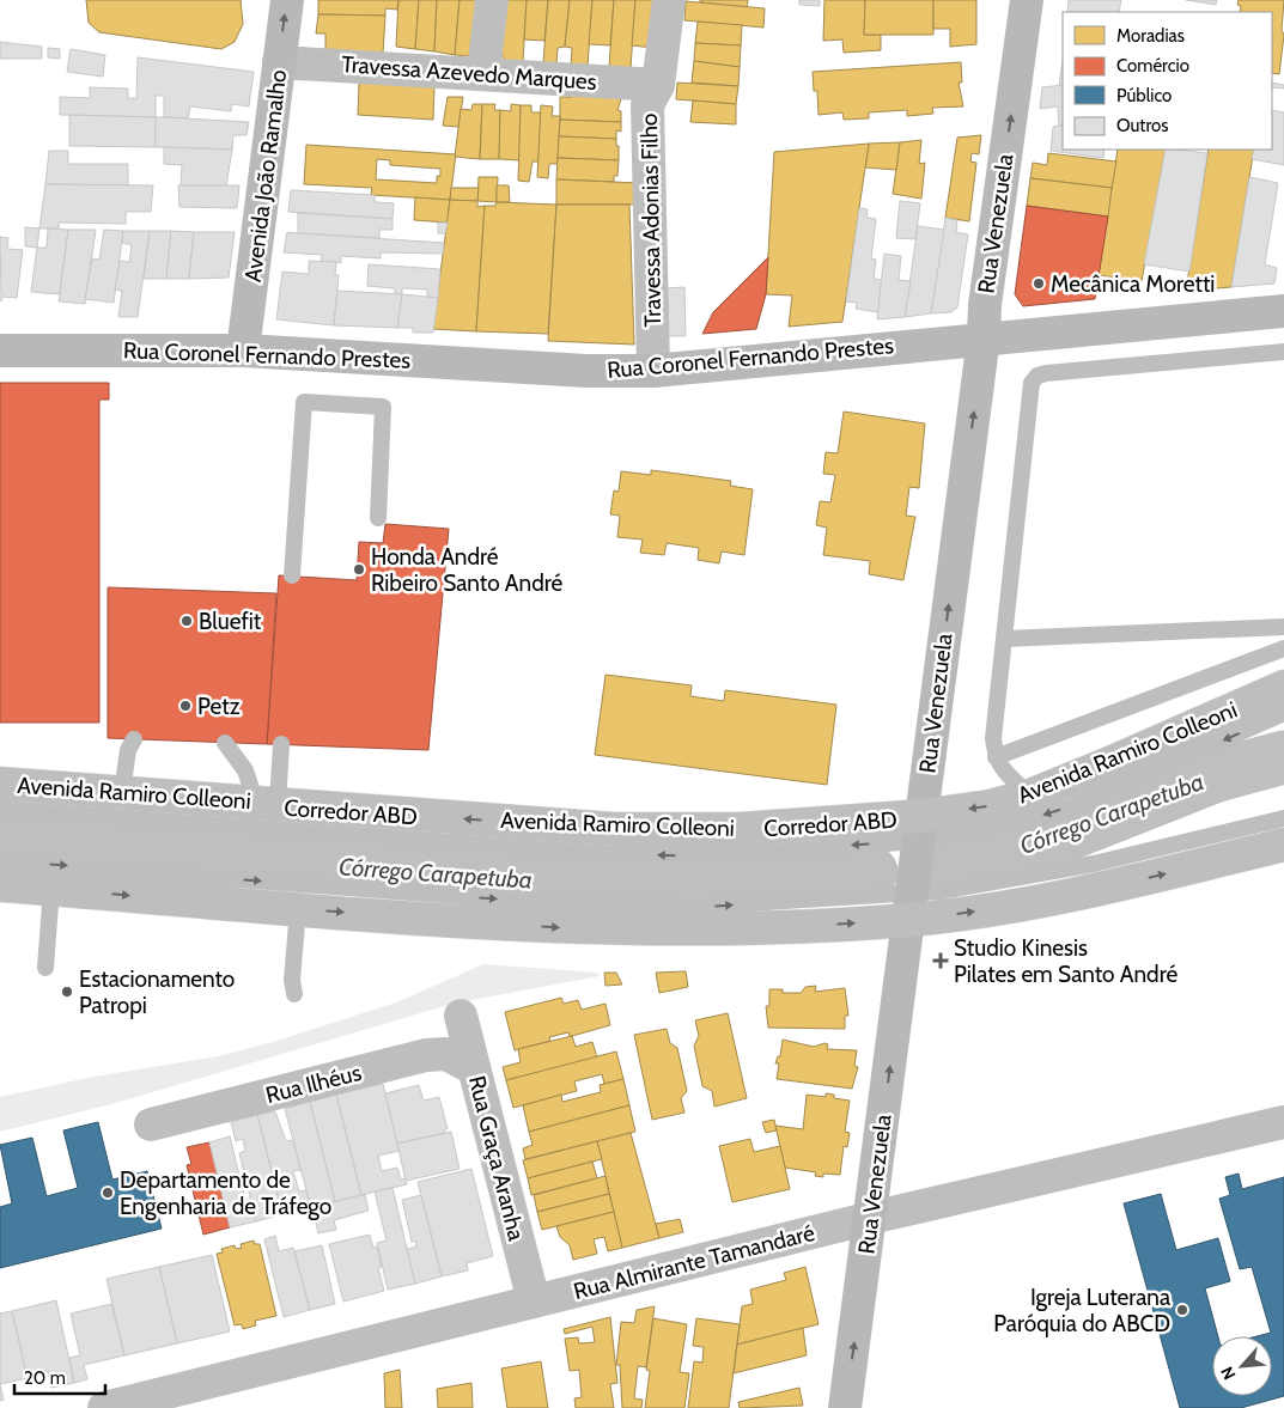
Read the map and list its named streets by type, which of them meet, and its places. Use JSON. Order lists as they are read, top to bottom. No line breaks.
{"streets":{"street":["Travessa Azevedo Marques","Avenida João Ramalho","Travessa Adonias Filho","Rua Venezuela","Rua Coronel Fernando Prestes","Avenida Ramiro Colleoni","Rua Ilhéus","Rua Graça Aranha","Rua Almirante Tamandaré"],"lane":["Corredor ABD"]},"crossings":[["Travessa Azevedo Marques","Avenida João Ramalho"],["Travessa Azevedo Marques","Travessa Adonias Filho"],["Avenida João Ramalho","Rua Coronel Fernando Prestes"],["Travessa Adonias Filho","Rua Coronel Fernando Prestes"],["Rua Venezuela","Rua Coronel Fernando Prestes"],["Rua Venezuela","Avenida Ramiro Colleoni"],["Rua Venezuela","Corredor ABD"],["Rua Venezuela","Rua Almirante Tamandaré"],["Avenida Ramiro Colleoni","Corredor ABD"],["Rua Ilhéus","Rua Graça Aranha"],["Rua Graça Aranha","Rua Almirante Tamandaré"]],"one_way":["Rua Venezuela"],"water":["Córrego Carapetuba"],"places":{"other":["Mecânica Moretti","Honda André Ribeiro Santo André","Bluefit","Petz","Estacionamento Patropi","Departamento de Engenharia de Tráfego","Igreja Luterana Paróquia do ABCD"],"health":["Studio Kinesis Pilates em Santo André"]},"legend":["Moradias","Comércio","Público","Outros"],"scale_bar":"20 m","north":"bottom left"}
